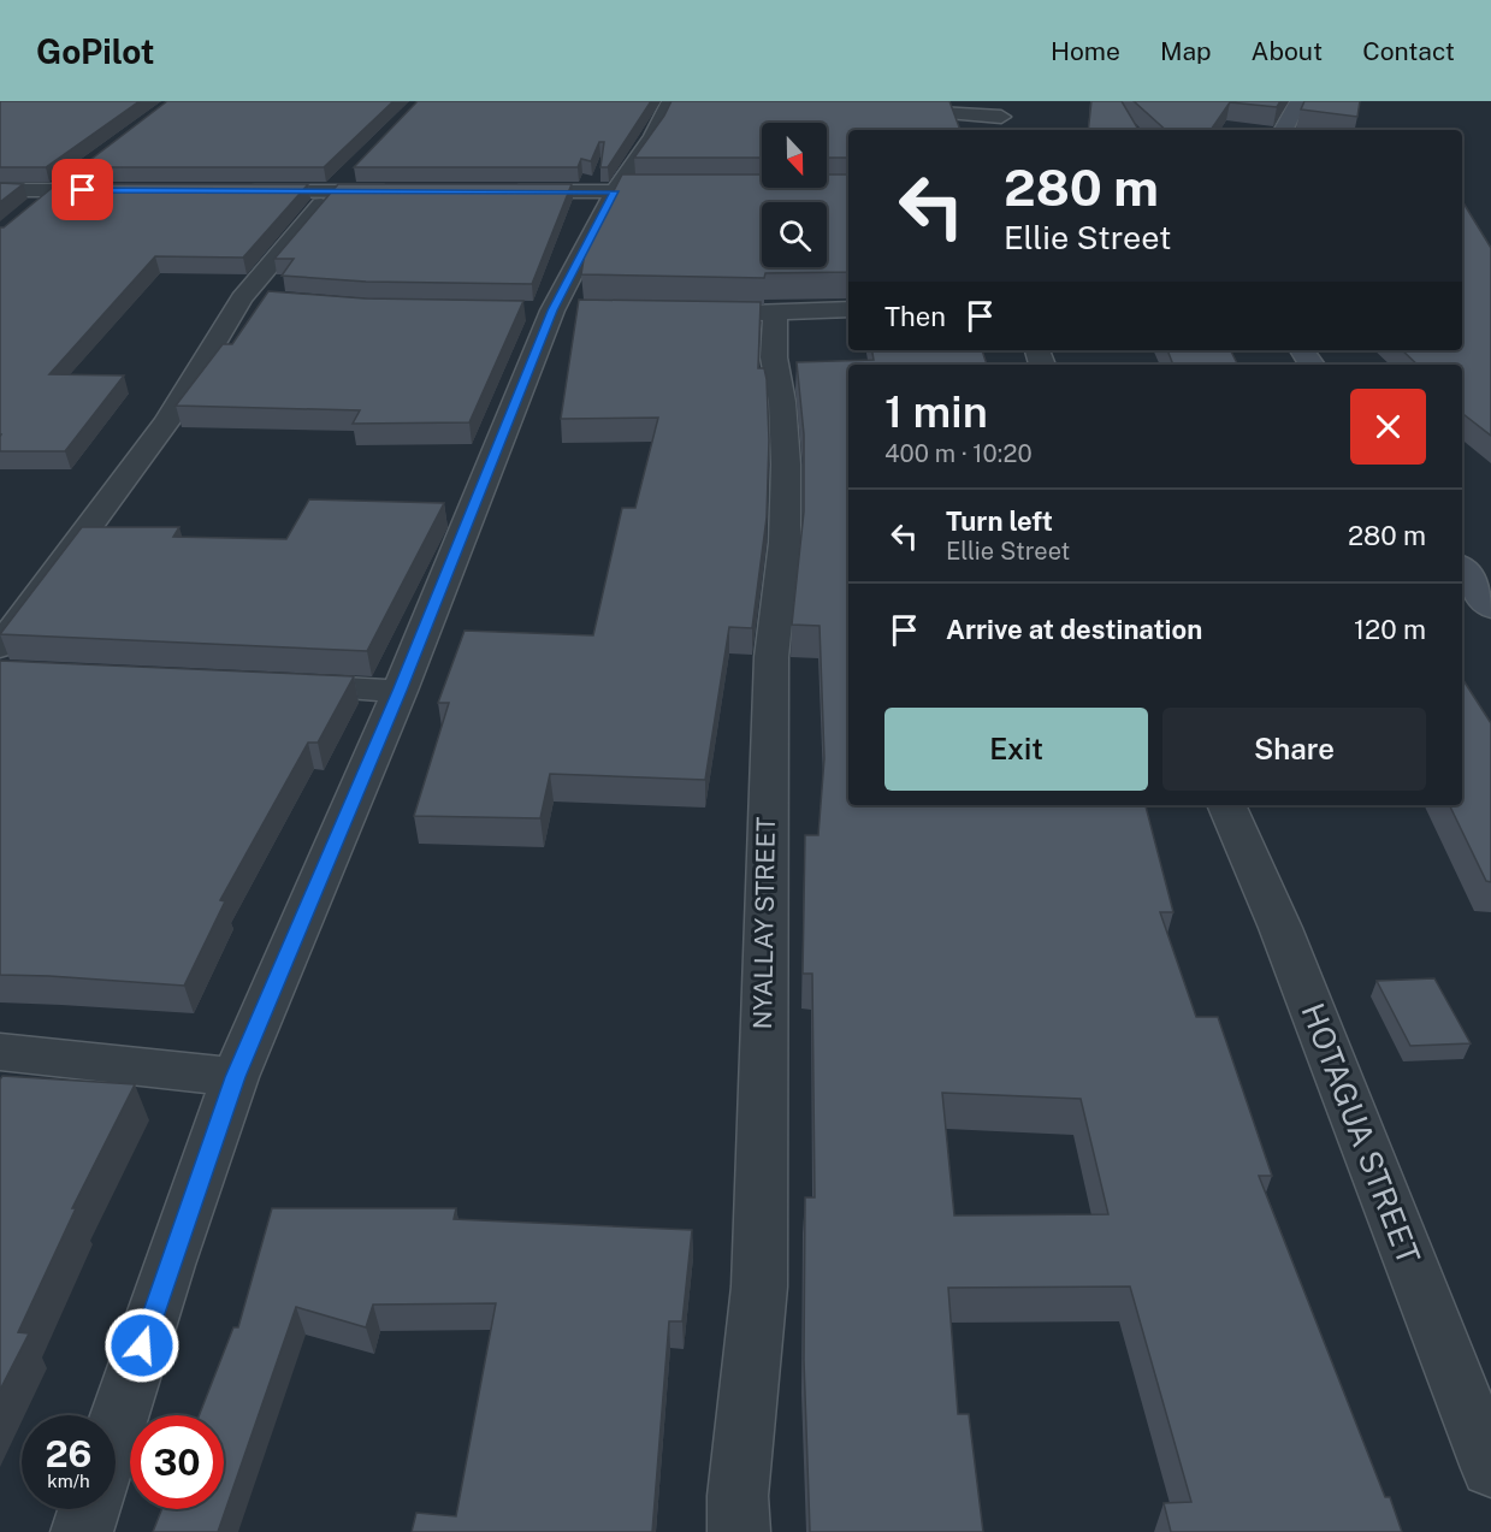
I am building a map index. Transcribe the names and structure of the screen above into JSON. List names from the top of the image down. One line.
{"streets":{"street":["NYALLAY STREET","HOTAGUA STREET"]},"north":"bottom","page":{"header":"GoPilot","nav":["Home","Map","About","Contact"],"turn":["280 m","Ellie Street"],"then":"Then","heading":["1 min","400 m · 10:20"],"list":[{"name":"Turn left","note":"Ellie Street","value":"280 m"},{"name":"Arrive at destination","value":"120 m"}],"buttons":["Exit","Share"],"speed":"26 km/h","limit":"30"}}
